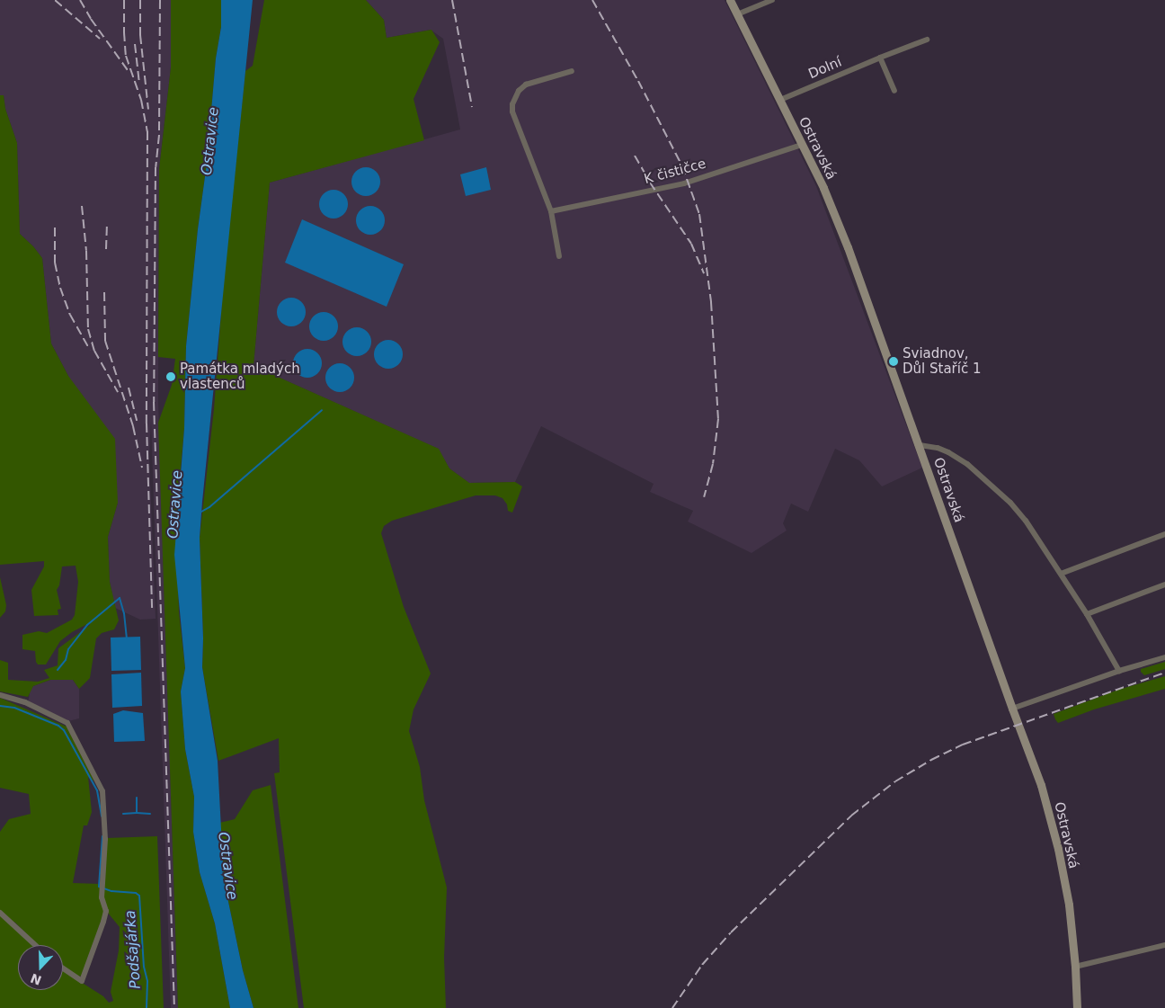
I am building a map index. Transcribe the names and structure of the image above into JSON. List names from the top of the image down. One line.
{"streets":{"street":["Dolní","Ostravská","K čističce"]},"crossings":[["Dolní","Ostravská"],["Ostravská","K čističce"]],"water":["Ostravice","Podšajárka"],"places":["Sviadnov, Důl Staříč 1","Památka mladých vlastenců"],"north":"bottom"}
